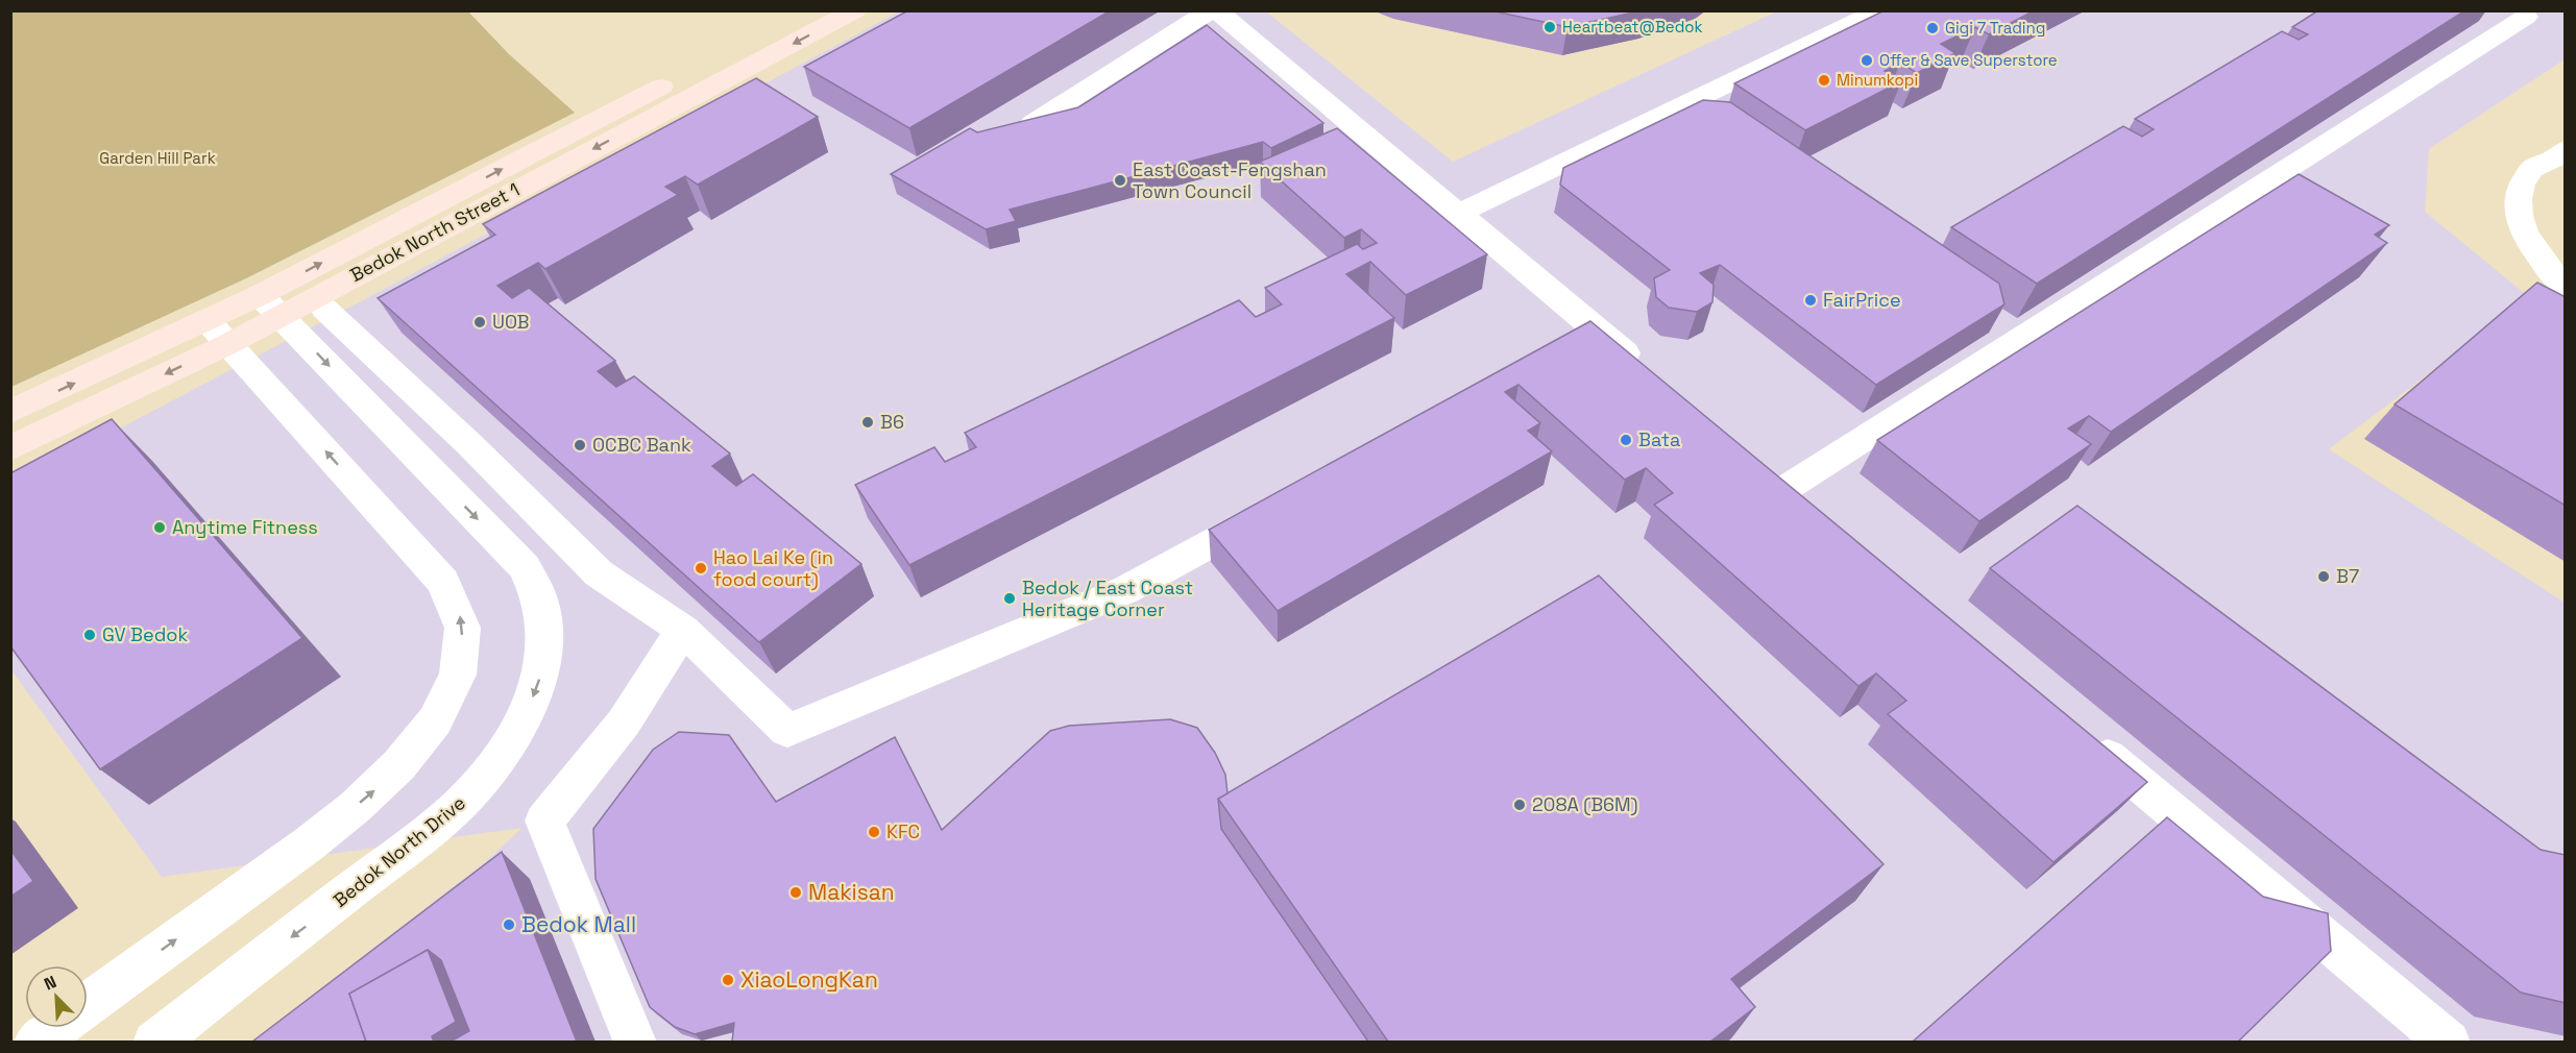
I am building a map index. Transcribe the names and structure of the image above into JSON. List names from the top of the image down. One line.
{"streets":{"street":["Bedok North Street 1","Bedok North Drive"]},"crossings":[["Bedok North Street 1","Bedok North Drive"]],"parks":["Garden Hill Park"],"places":["Heartbeat@Bedok","Gigi 7 Trading","Offer & Save Superstore","Minumkopi","East Coast-Fengshan Town Council","FairPrice","UOB","B6","Bata","OCBC Bank","Anytime Fitness","Hao Lai Ke (in food court)","B7","Bedok / East Coast Heritage Corner","GV Bedok","208A (B6M)","KFC","Makisan","Bedok Mall","XiaoLongKan"],"north":"top left"}
